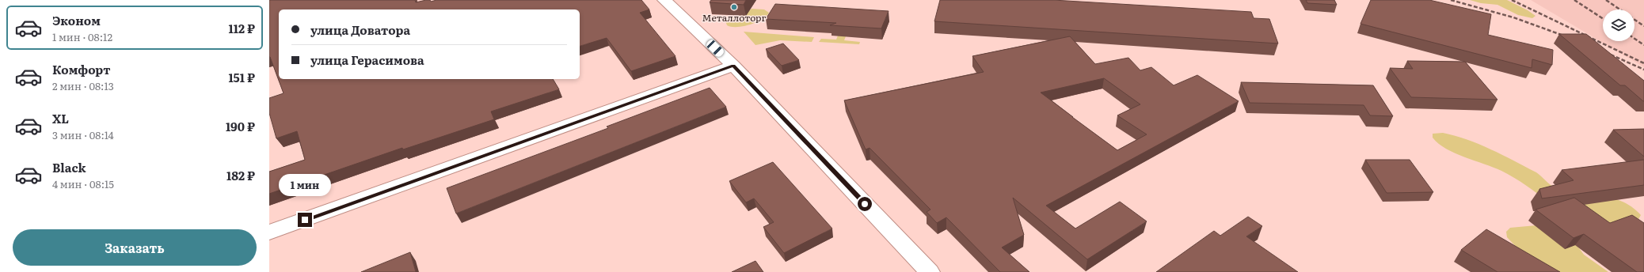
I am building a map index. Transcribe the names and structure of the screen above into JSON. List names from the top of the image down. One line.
{"places":["Металлоторг"],"page":{"list":[{"name":"Эконом","note":"1 мин · 08:12","value":"112 ₽"},{"name":"Комфорт","note":"2 мин · 08:13","value":"151 ₽"},{"name":"XL","note":"3 мин · 08:14","value":"190 ₽"},{"name":"Black","note":"4 мин · 08:15","value":"182 ₽"}],"banner":["улица Доватора","улица Герасимова"],"bubble":"1 мин","buttons":"Заказать"}}
